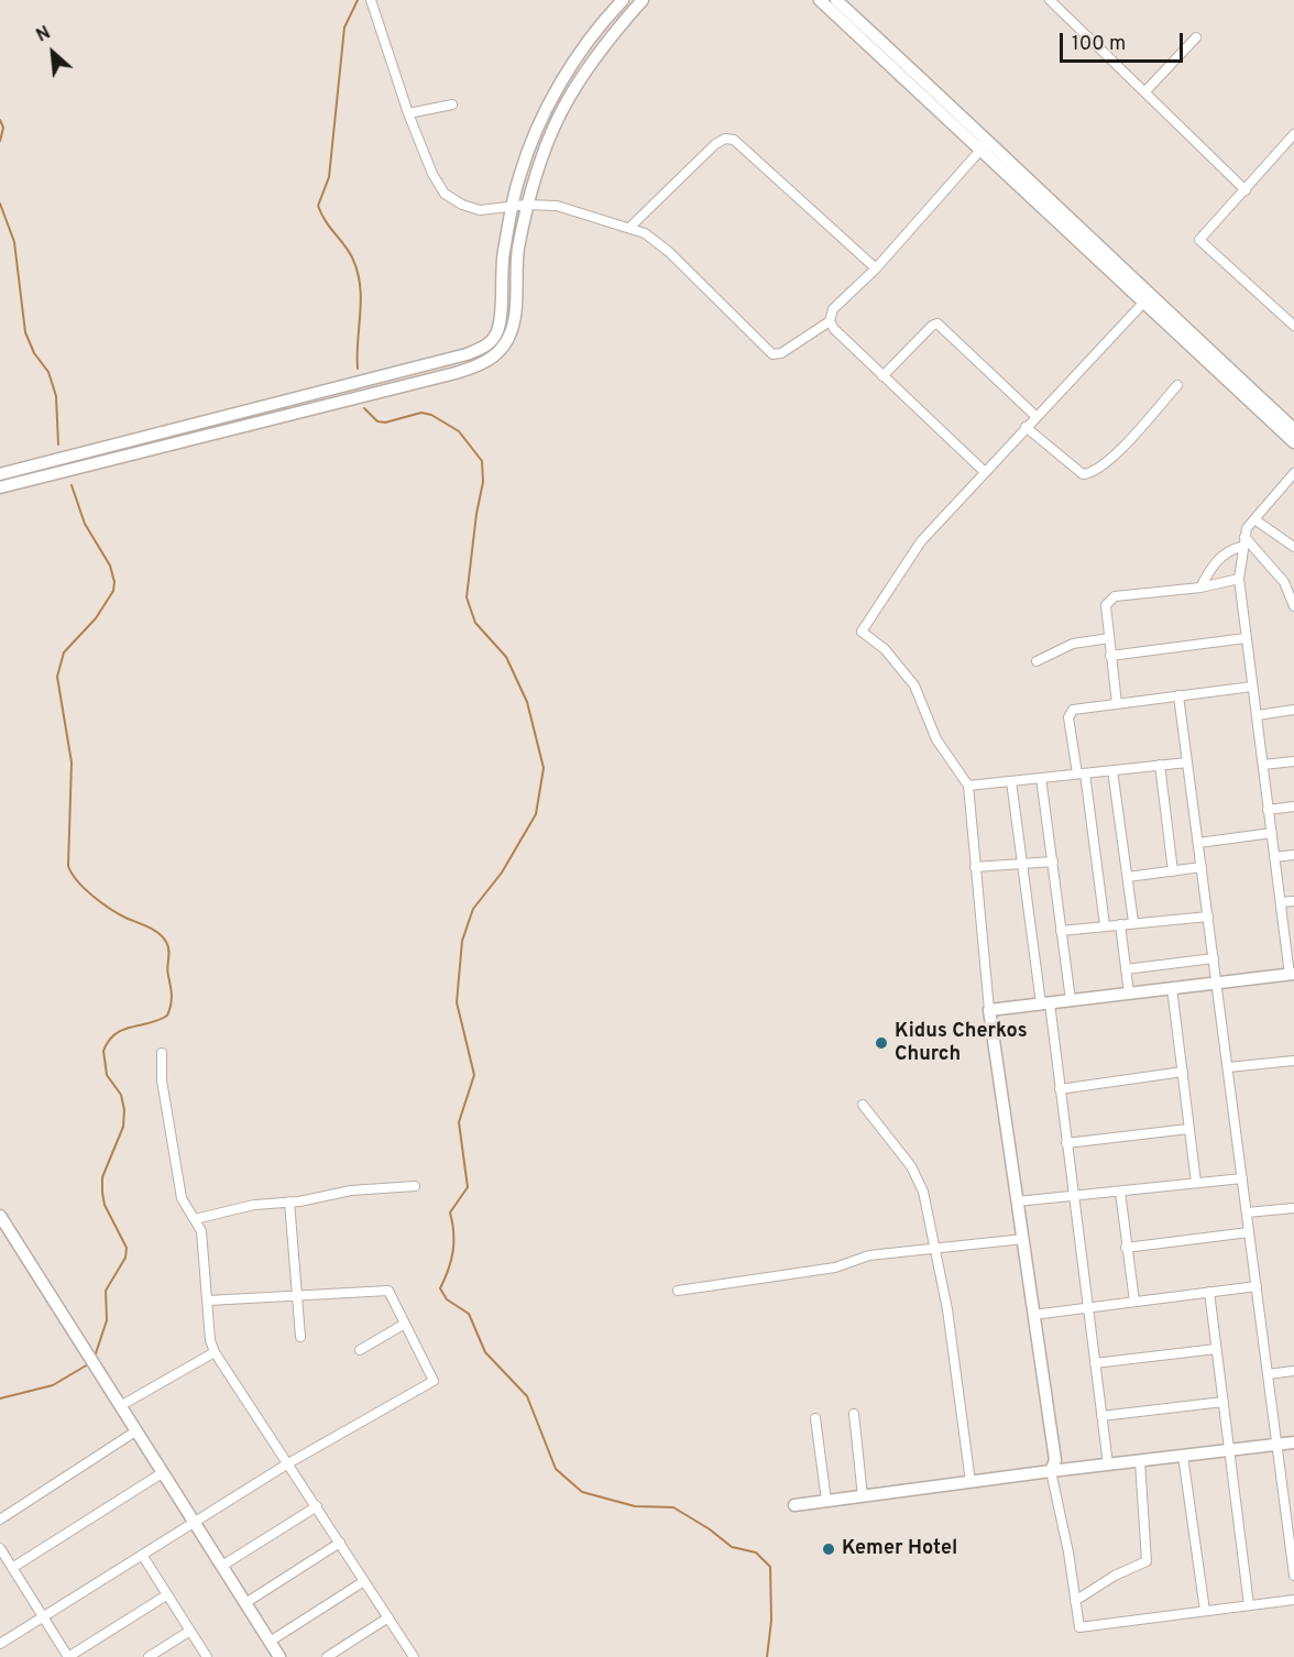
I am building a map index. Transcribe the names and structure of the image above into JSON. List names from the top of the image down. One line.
{"places":["Kidus Cherkos Church","Kemer Hotel"],"scale_bar":"100 m","north":"top left"}
